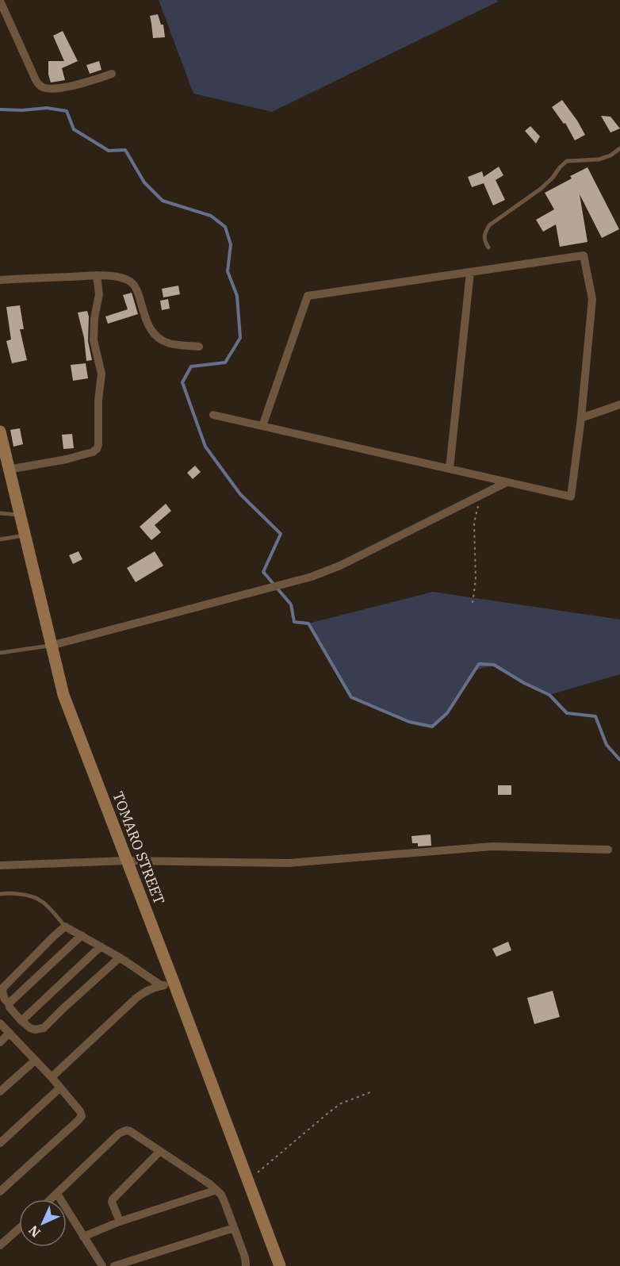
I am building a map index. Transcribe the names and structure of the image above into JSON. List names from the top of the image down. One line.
{"streets":{"street":["TOMARO STREET"]},"north":"bottom left"}
